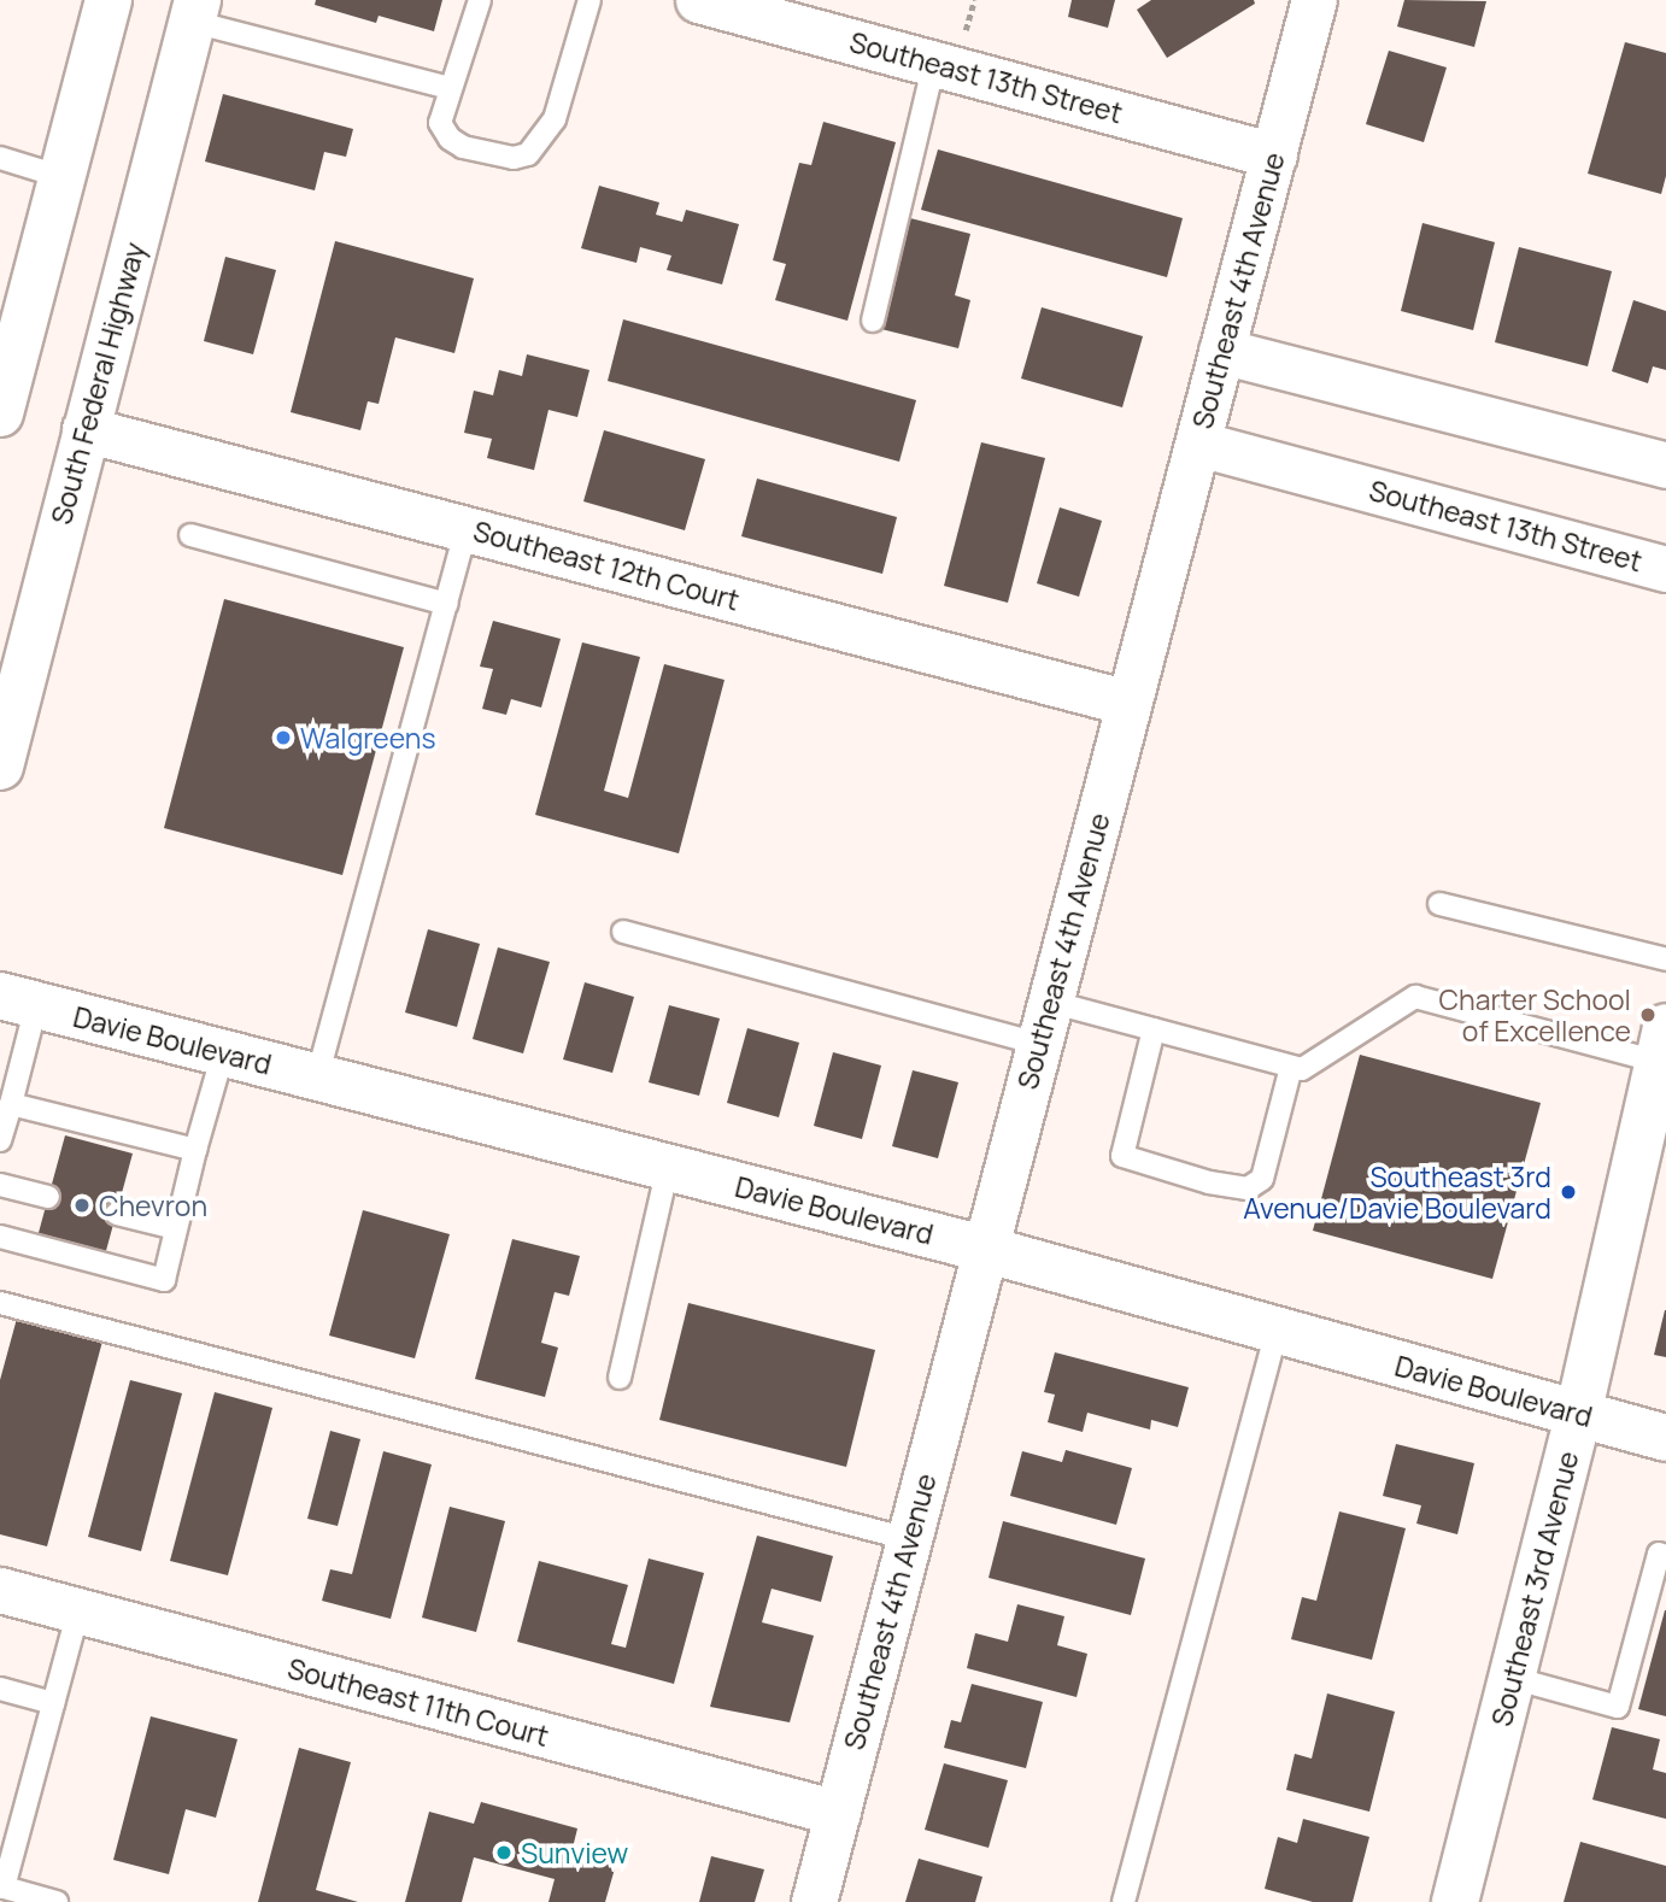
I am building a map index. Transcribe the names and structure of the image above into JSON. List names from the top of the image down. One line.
{"streets":{"main road":["South Federal Highway","Davie Boulevard","Southeast 3rd Avenue"],"street":["Southeast 13th Street","Southeast 4th Avenue","Southeast 12th Court","Southeast 11th Court"]},"crossings":[["Southeast 13th Street","Southeast 4th Avenue"],["Southeast 4th Avenue","Southeast 12th Court"],["Southeast 4th Avenue","Davie Boulevard"],["Southeast 4th Avenue","Southeast 11th Court"],["South Federal Highway","Southeast 12th Court"],["Davie Boulevard","Southeast 3rd Avenue"]],"places":["Walgreens","Charter School of Excellence","Southeast 3rd Avenue/Davie Boulevard","Chevron","Sunview"]}
